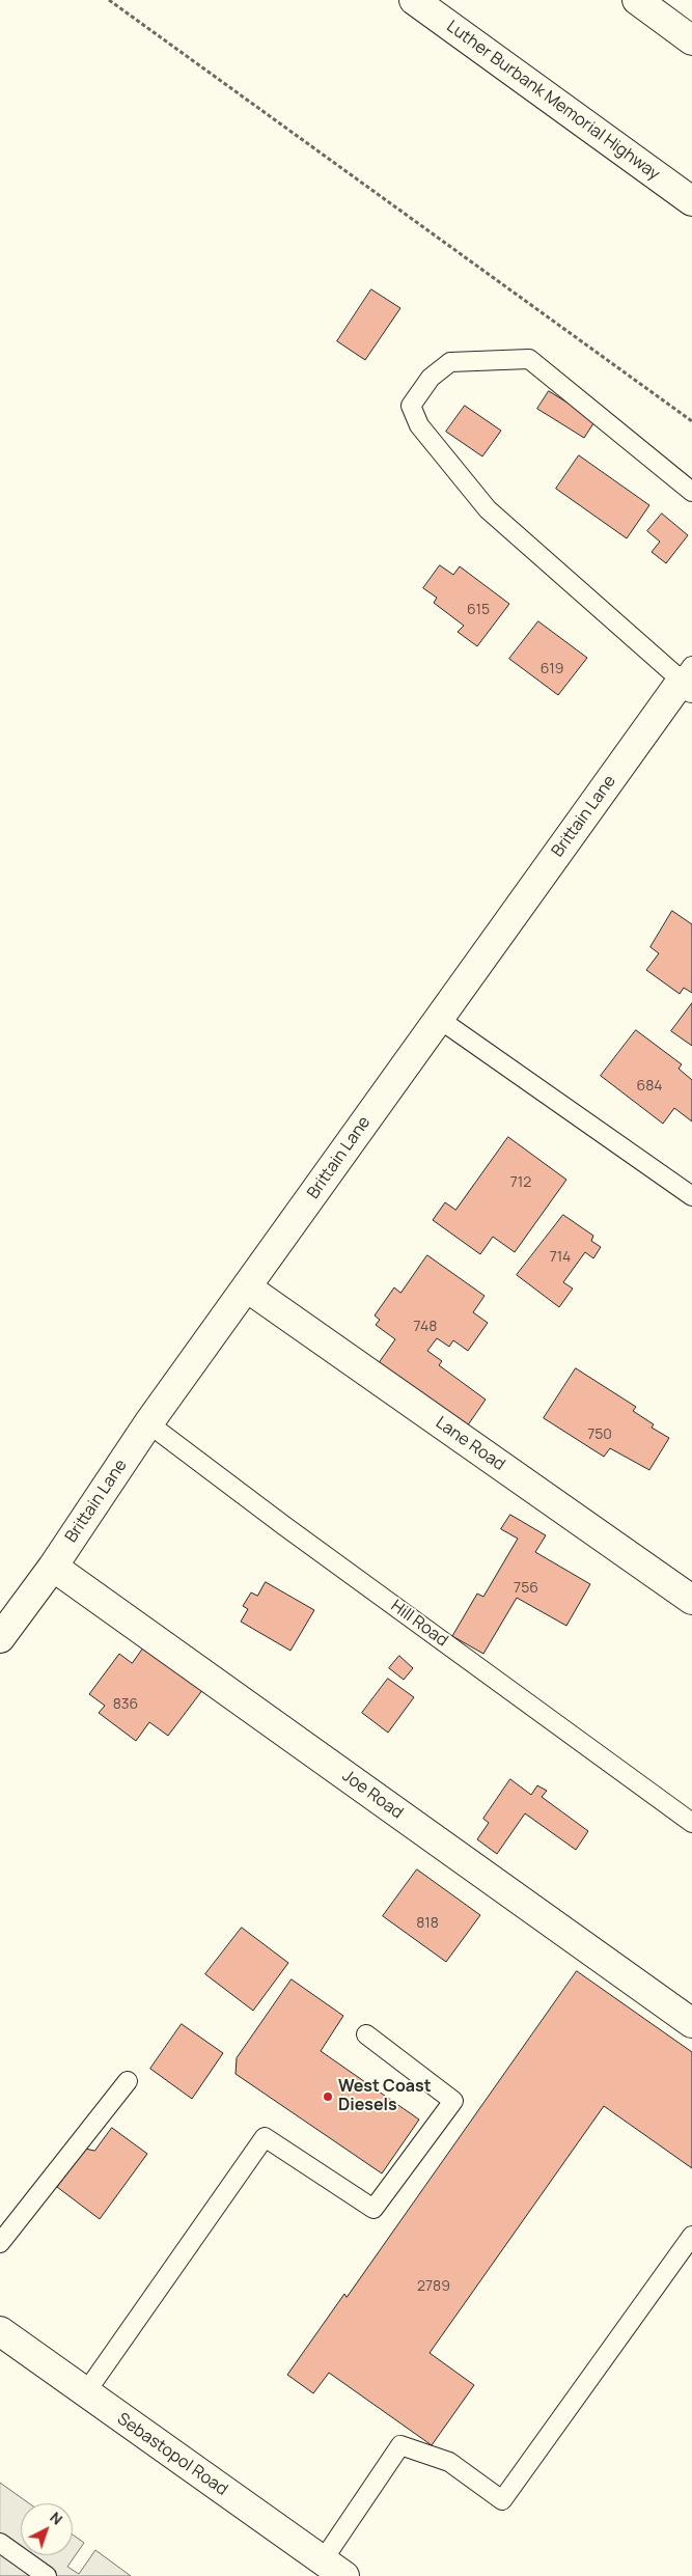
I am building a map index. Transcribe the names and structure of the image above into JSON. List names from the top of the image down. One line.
{"streets":{"main road":["Luther Burbank Memorial Highway","Brittain Lane","Lane Road","Joe Road","Sebastopol Road"],"lane":["Hill Road"]},"crossings":[["Brittain Lane","Lane Road"],["Brittain Lane","Hill Road"],["Brittain Lane","Joe Road"]],"places":["West Coast Diesels"],"house_numbers":["615","619","684","712","714","748","750","756","836","818","2789"],"north":"top right"}
